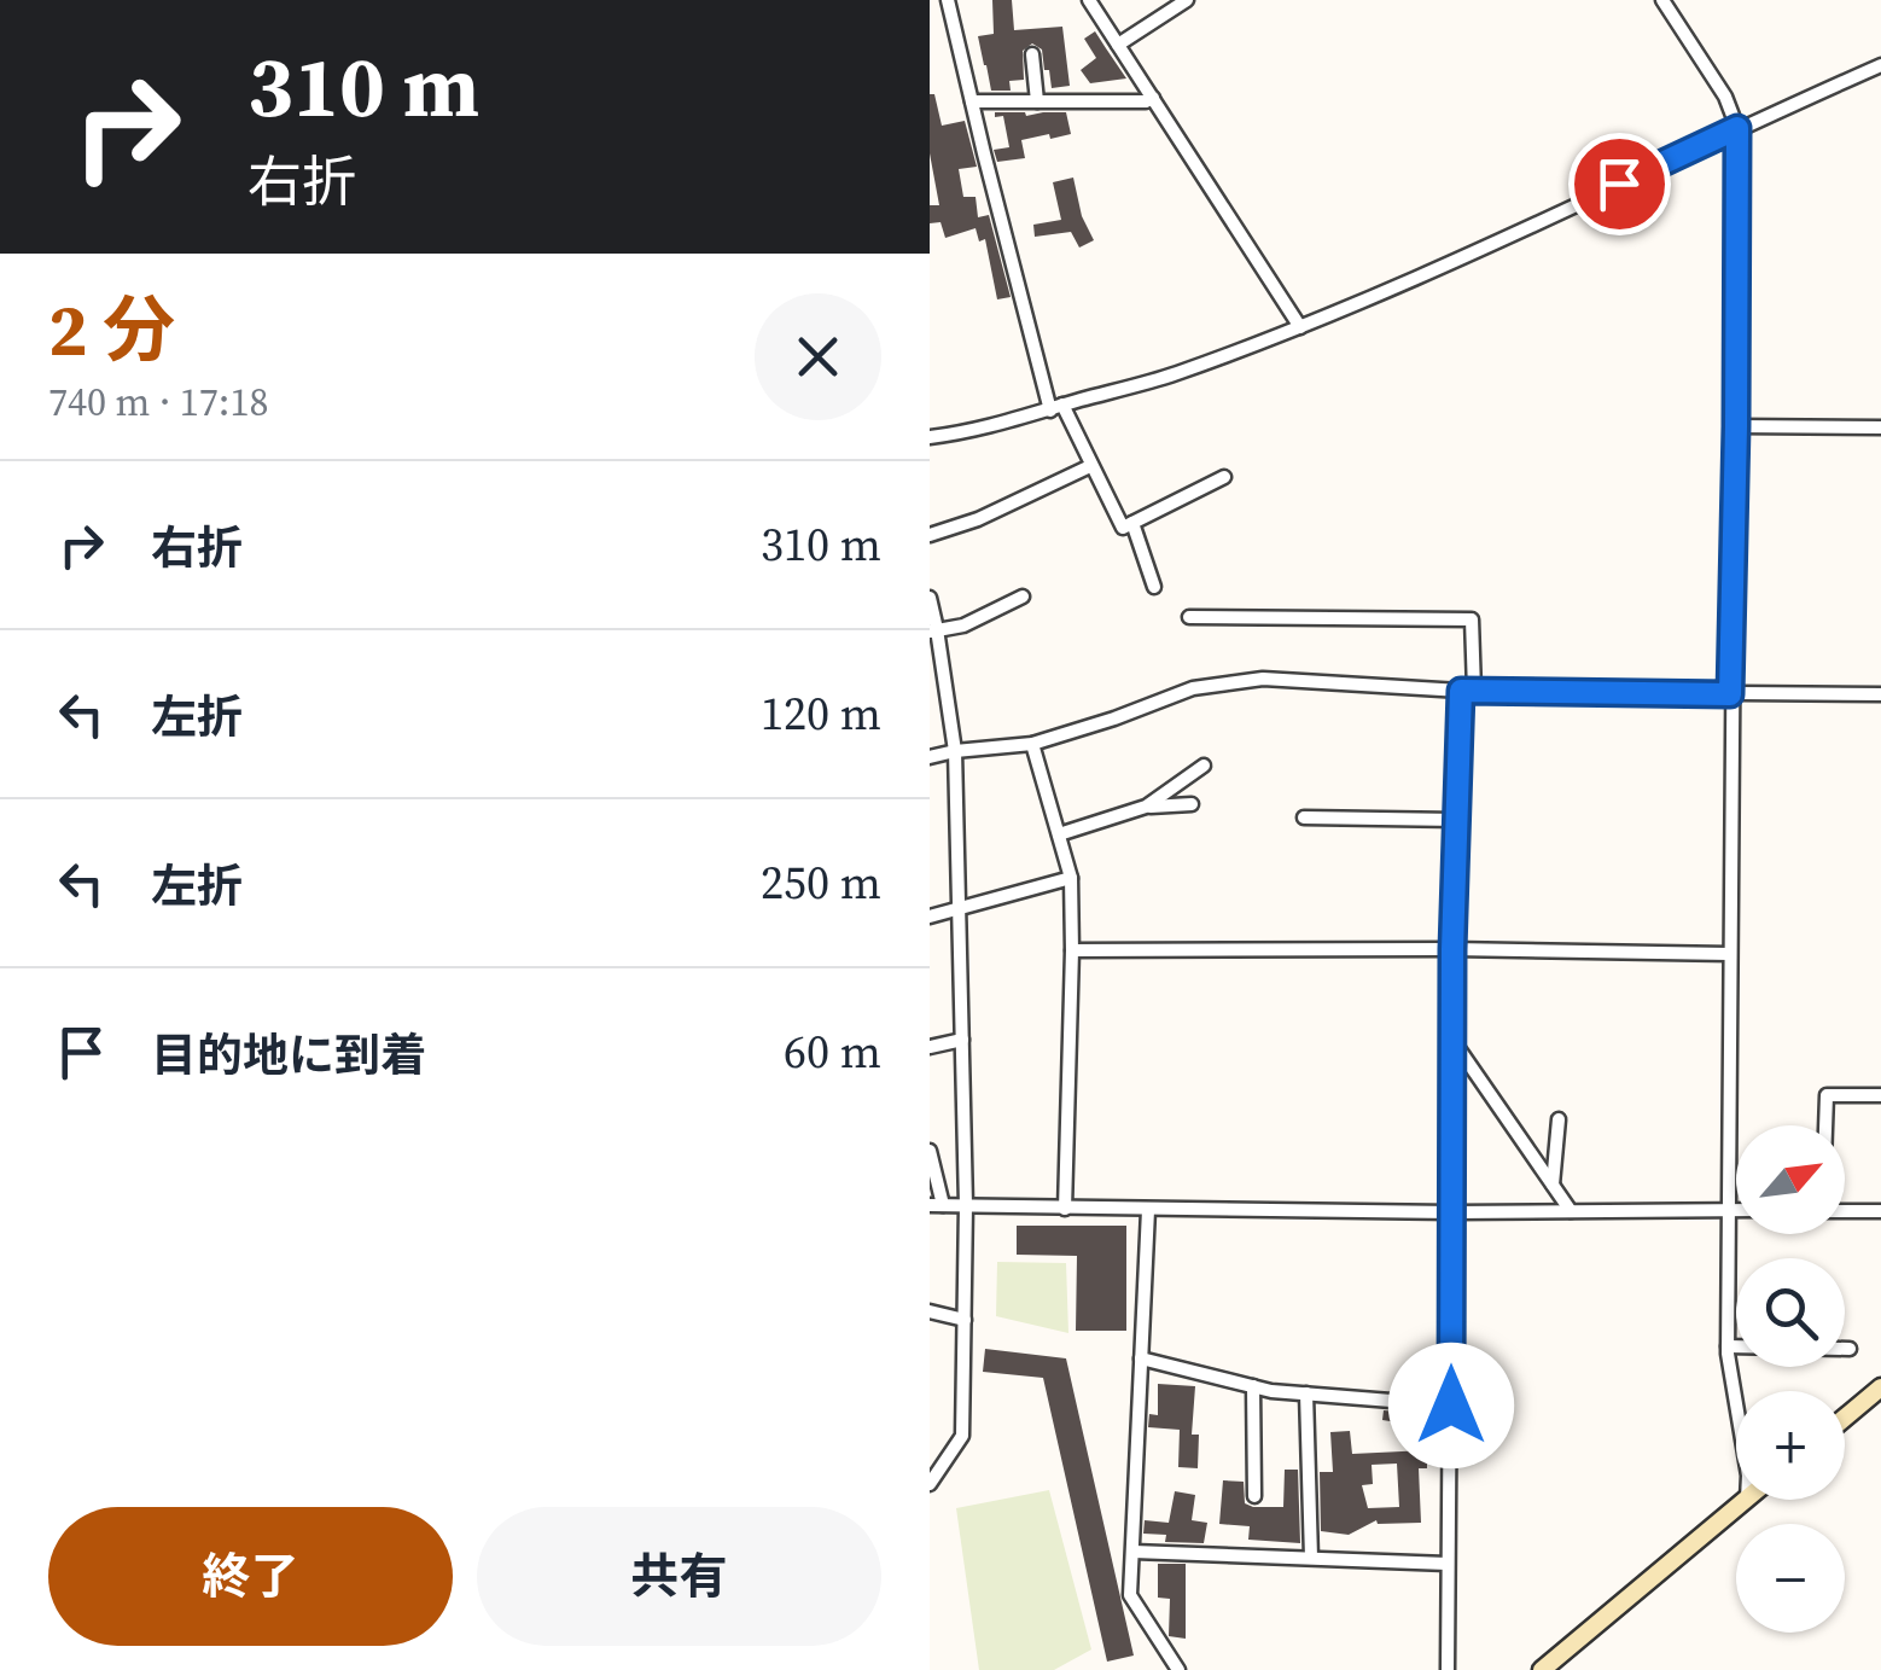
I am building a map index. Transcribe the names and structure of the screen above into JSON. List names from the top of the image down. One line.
{"north":"top right","page":{"turn":["310 m","右折"],"heading":["2 分","740 m · 17:18"],"list":[{"name":"右折","value":"310 m"},{"name":"左折","value":"120 m"},{"name":"左折","value":"250 m"},{"name":"目的地に到着","value":"60 m"}],"map_buttons":["+","−"],"buttons":["終了","共有"]}}
